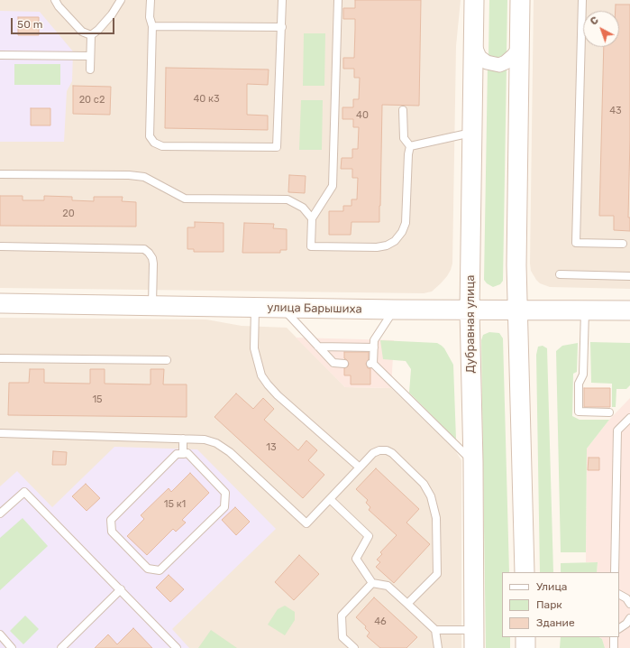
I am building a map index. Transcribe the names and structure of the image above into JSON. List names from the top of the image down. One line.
{"streets":{"main road":["улица Барышиха","Дубравная улица"]},"crossings":[["улица Барышиха","Дубравная улица"]],"house_numbers":["40 к3","20 с2","43","40","20","15","13","15 к1","46"],"legend":["Улица","Парк","Здание"],"scale_bar":"50 m","north":"top left"}
